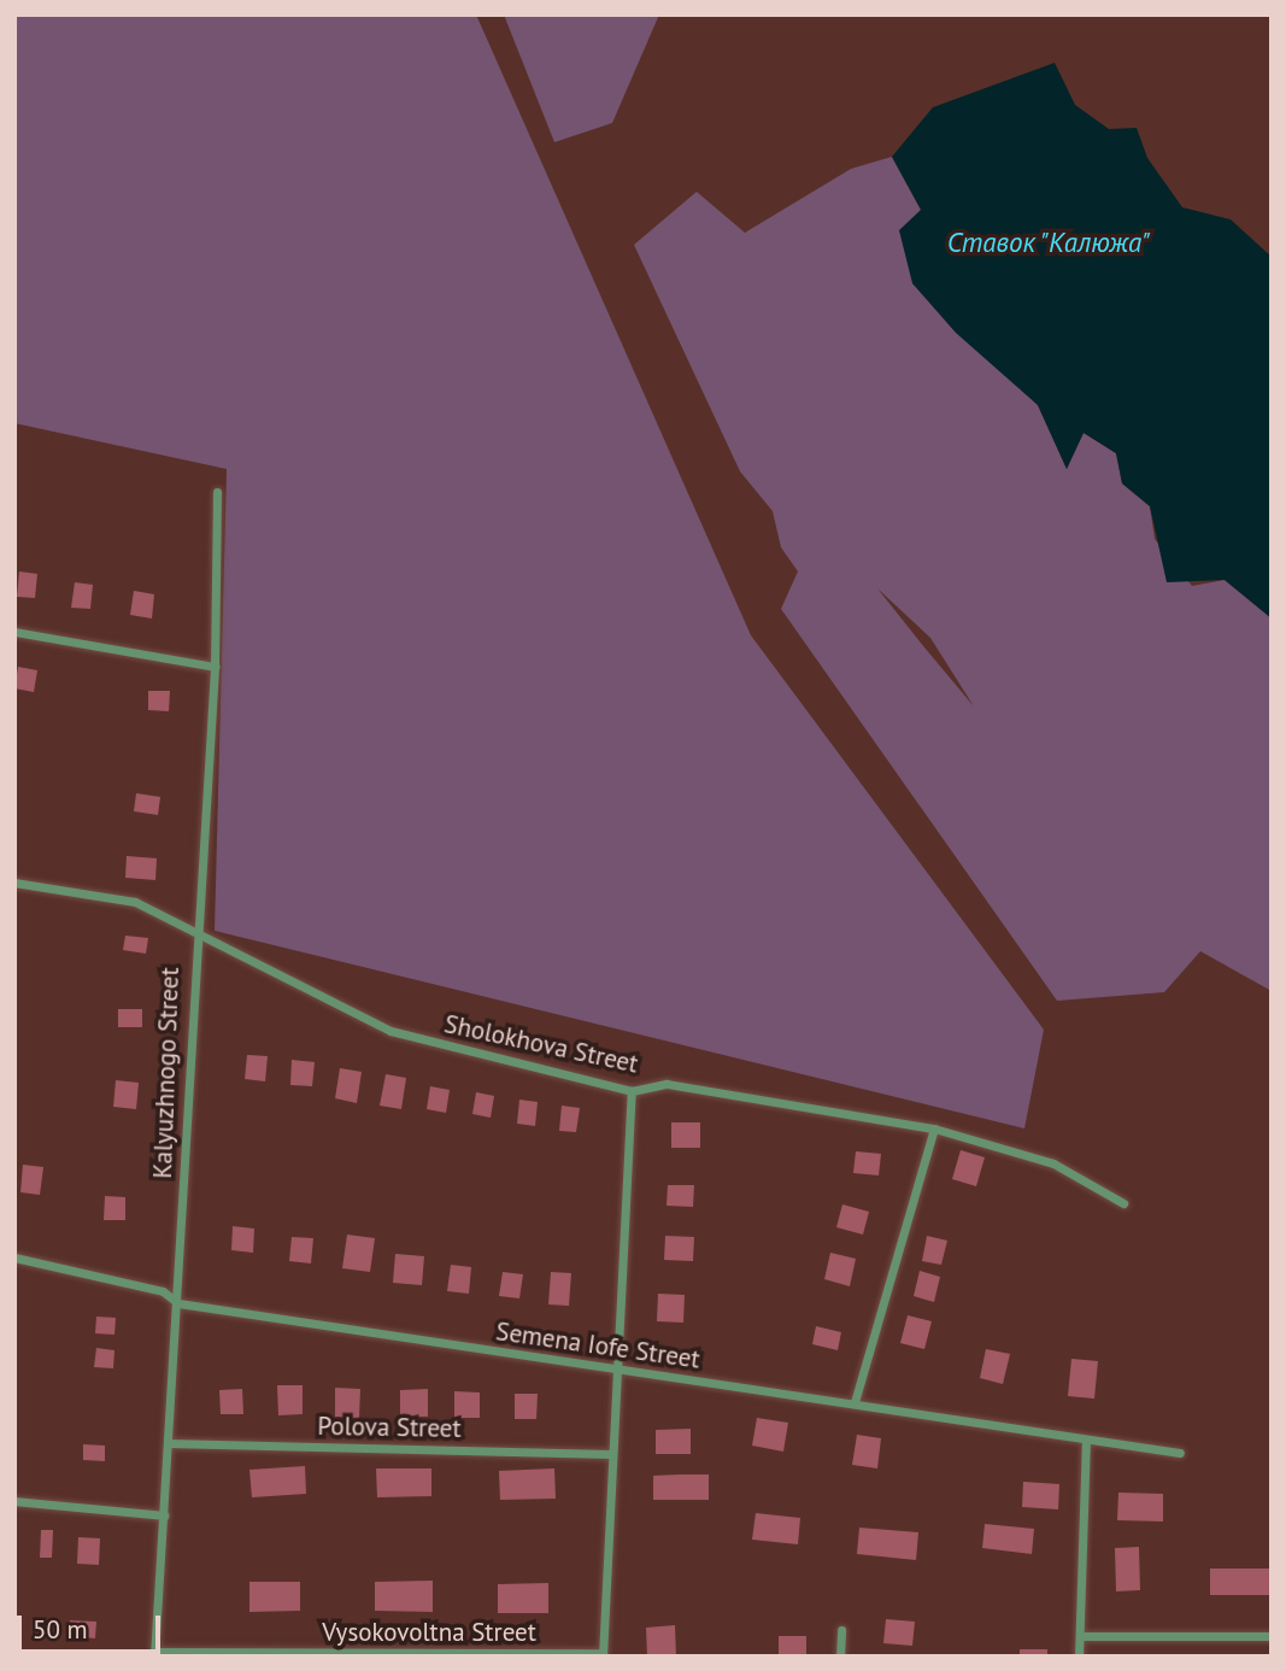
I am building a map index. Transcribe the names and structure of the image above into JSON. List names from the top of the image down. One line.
{"streets":{"street":["Sholokhova Street","Kalyuzhnogo Street","Semena Iofe Street","Polova Street","Vysokovoltna Street"]},"crossings":[["Sholokhova Street","Kalyuzhnogo Street"],["Kalyuzhnogo Street","Semena Iofe Street"],["Kalyuzhnogo Street","Polova Street"],["Kalyuzhnogo Street","Vysokovoltna Street"]],"water":["Ставок \"Калюжа\""],"scale_bar":"50 m"}
